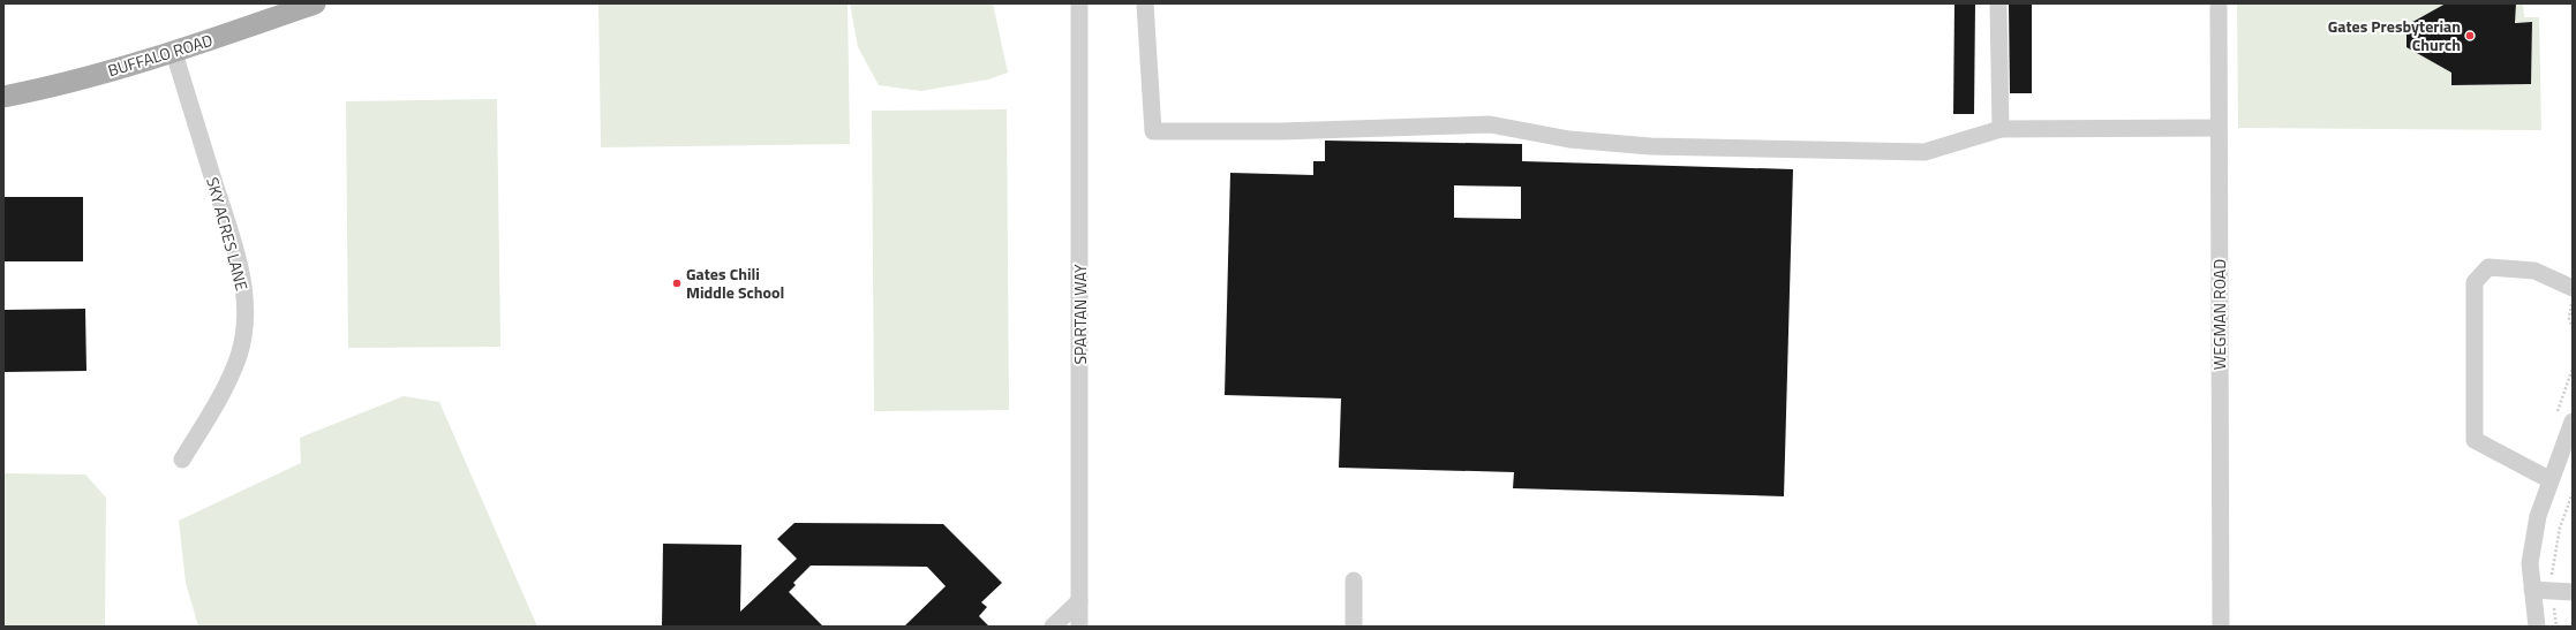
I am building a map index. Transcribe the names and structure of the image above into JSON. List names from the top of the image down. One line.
{"streets":{"main road":["BUFFALO ROAD"],"street":["SKY ACRES LANE","SPARTAN WAY","WEGMAN ROAD"]},"crossings":[["BUFFALO ROAD","SKY ACRES LANE"]],"places":["Gates Presbyterian Church","Gates Chili Middle School"]}
